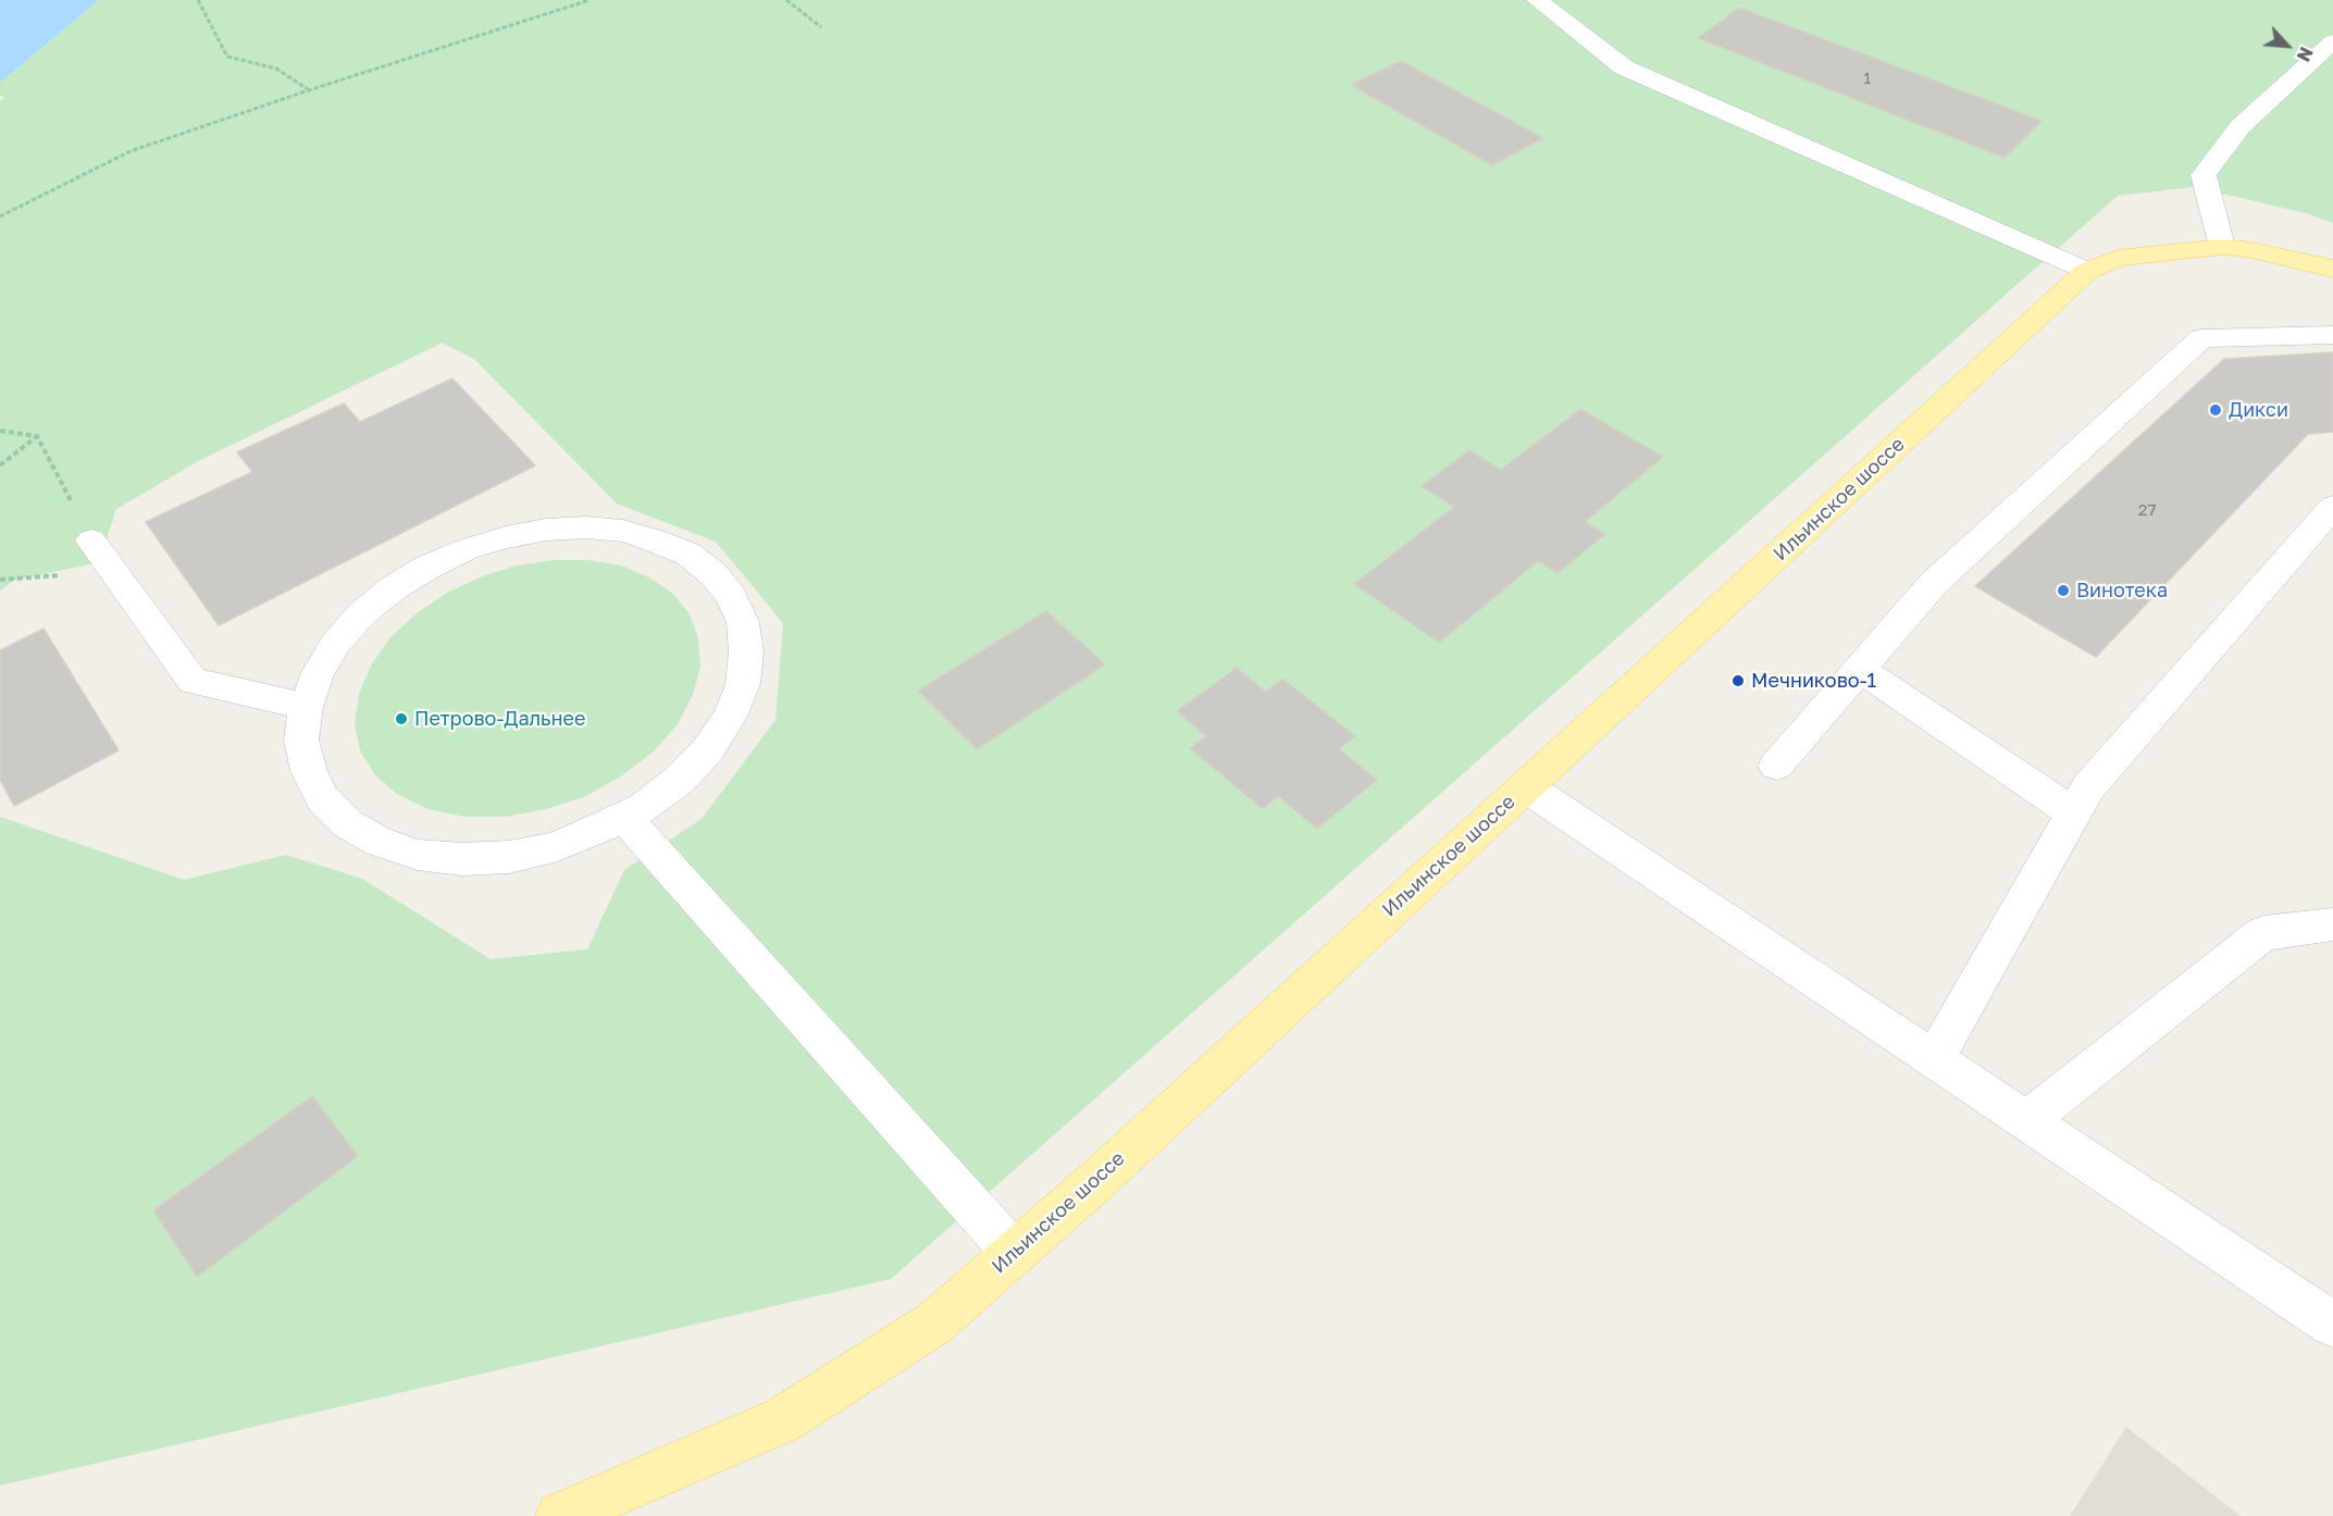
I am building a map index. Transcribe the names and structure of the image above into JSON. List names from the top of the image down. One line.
{"streets":{"main road":["Ильинское шоссе"]},"places":["Дикси","Винотека","Мечниково-1","Петрово-Дальнее"],"house_numbers":["1","27"],"north":"bottom right"}
